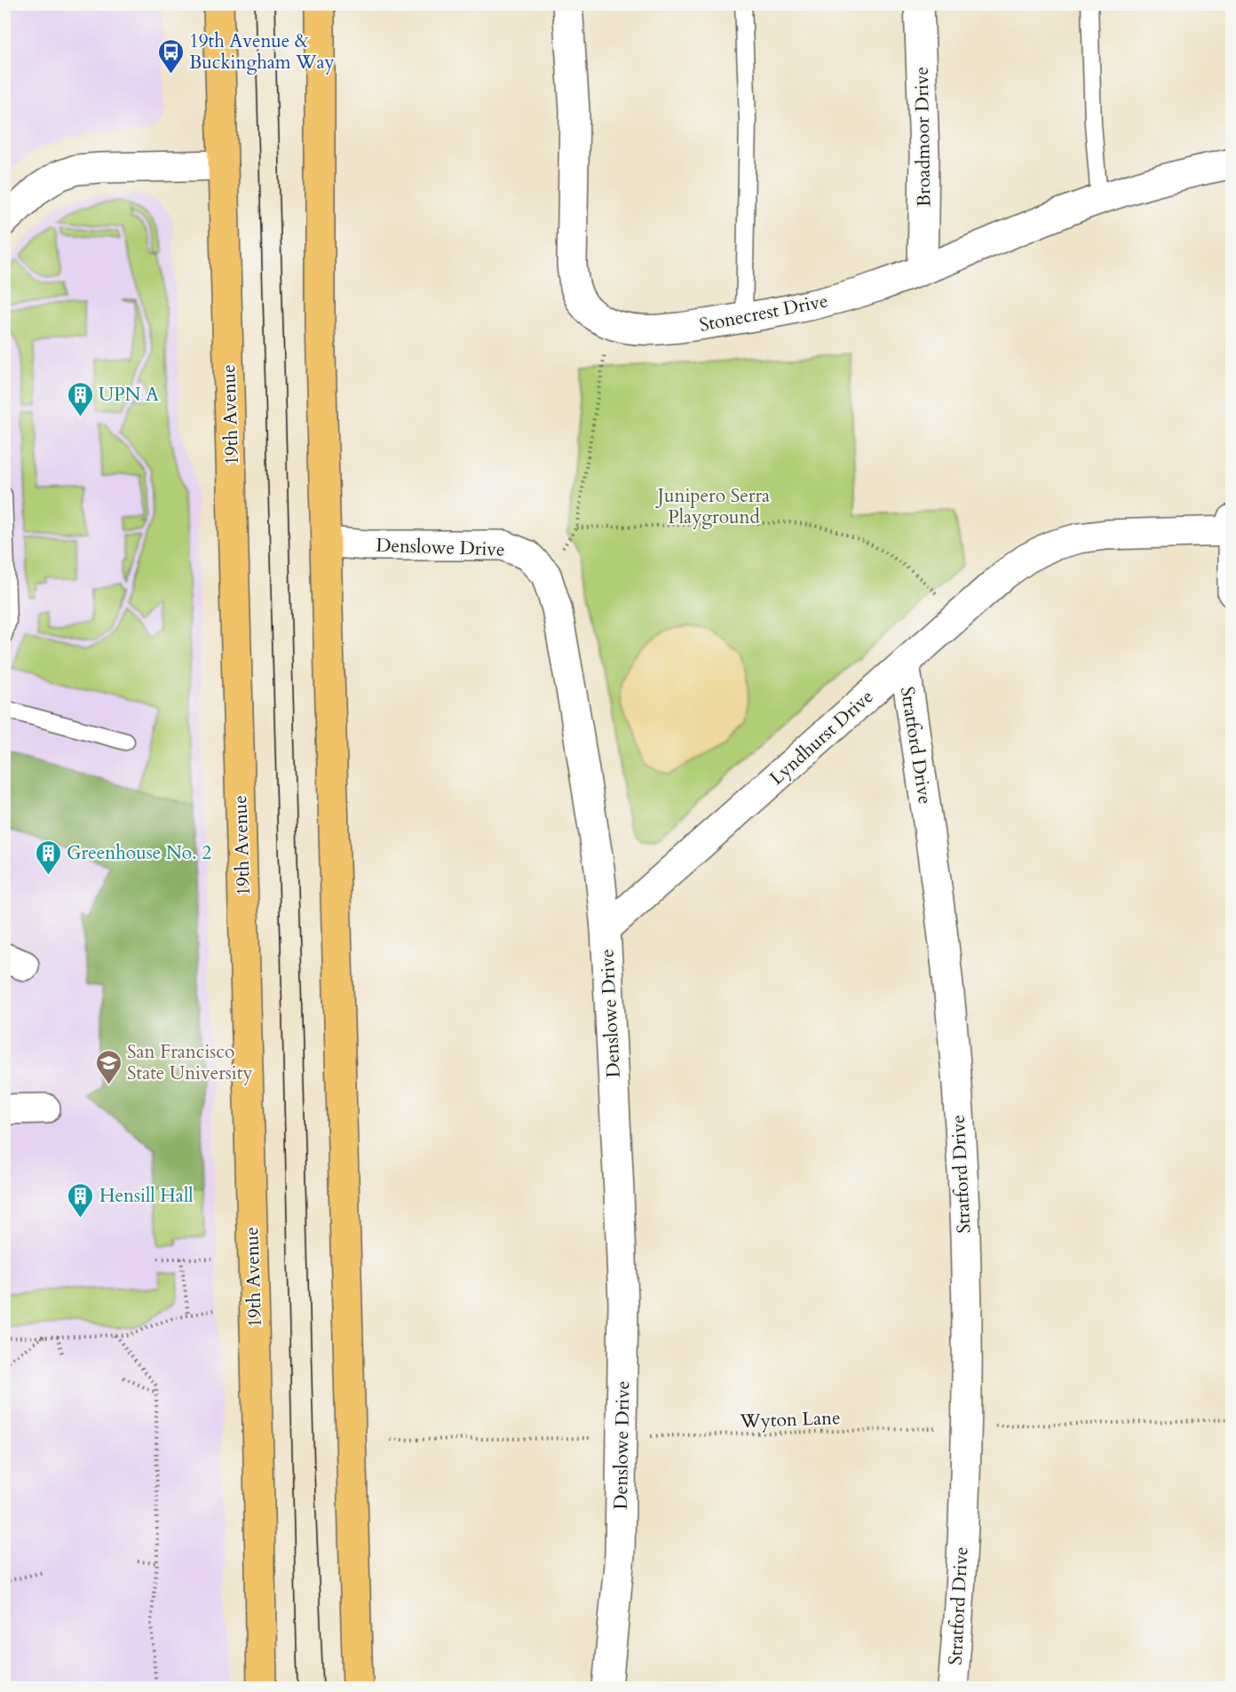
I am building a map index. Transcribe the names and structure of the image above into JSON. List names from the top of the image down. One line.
{"streets":{"highway":["19th Avenue"],"street":["Broadmoor Drive","Stonecrest Drive","Denslowe Drive","Lyndhurst Drive","Stratford Drive"],"path":["Wyton Lane"]},"crossings":[["Broadmoor Drive","Stonecrest Drive"],["Denslowe Drive","Lyndhurst Drive"],["Lyndhurst Drive","Stratford Drive"]],"parks":["Junipero Serra Playground"],"places":{"bus stop":["19th Avenue & Buckingham Way"],"building":["UPN A","Greenhouse No. 2","Hensill Hall"],"school or university":["San Francisco State University"]}}
